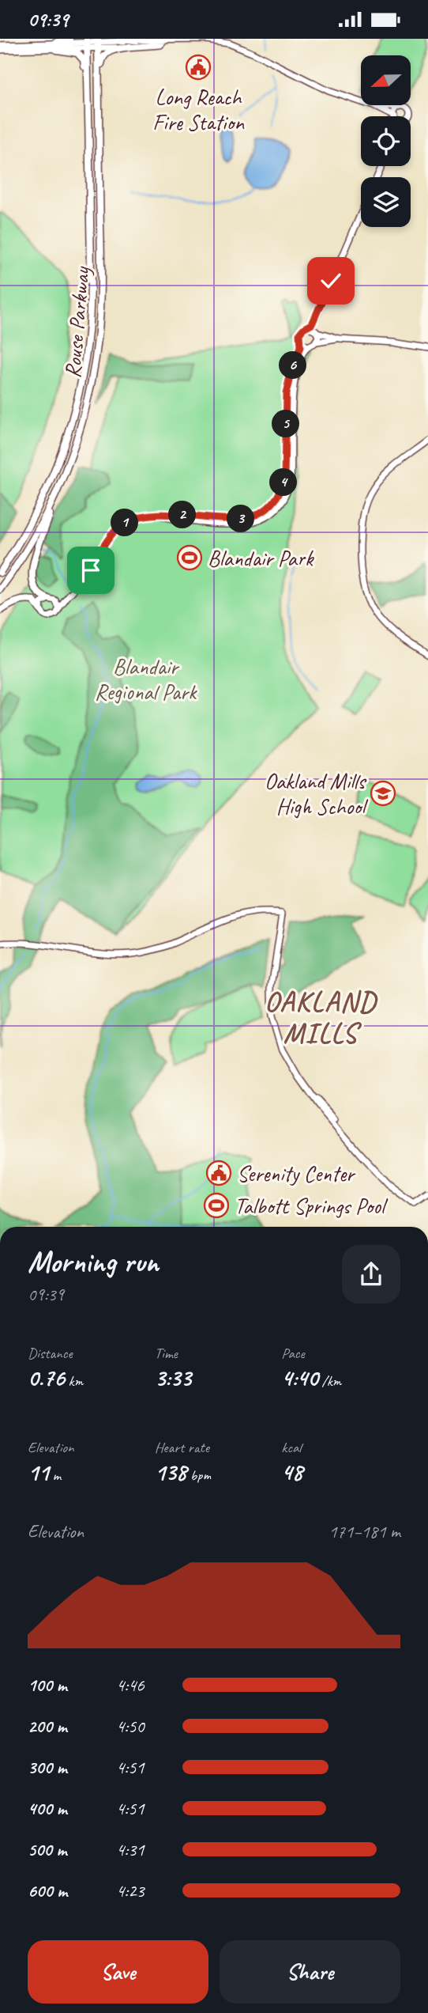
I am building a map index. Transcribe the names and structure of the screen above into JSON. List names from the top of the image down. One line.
{"streets":{"main road":["Rouse Parkway"]},"districts":["OAKLAND MILLS"],"parks":["Blandair Regional Park"],"places":{"public building":["Long Reach Fire Station","Serenity Center"],"sports":["Blandair Park","Talbott Springs Pool"],"school or university":["Oakland Mills High School"]},"north":"left","page":{"status":"09:39","pins":["6","5","4","2","3","1"],"heading":["Morning run","09:39"],"stats":[["Distance","0.76 km"],["Time","3:33"],["Pace","4:40 /km"],["Elevation","11 m"],["Heart rate","138 bpm"],["kcal","48"]],"chart":["Elevation","171–181 m"],"list":[{"name":"100 m","note":"4:46"},{"name":"200 m","note":"4:50"},{"name":"300 m","note":"4:51"},{"name":"400 m","note":"4:51"},{"name":"500 m","note":"4:31"},{"name":"600 m","note":"4:23"}],"buttons":["Save","Share"]}}
